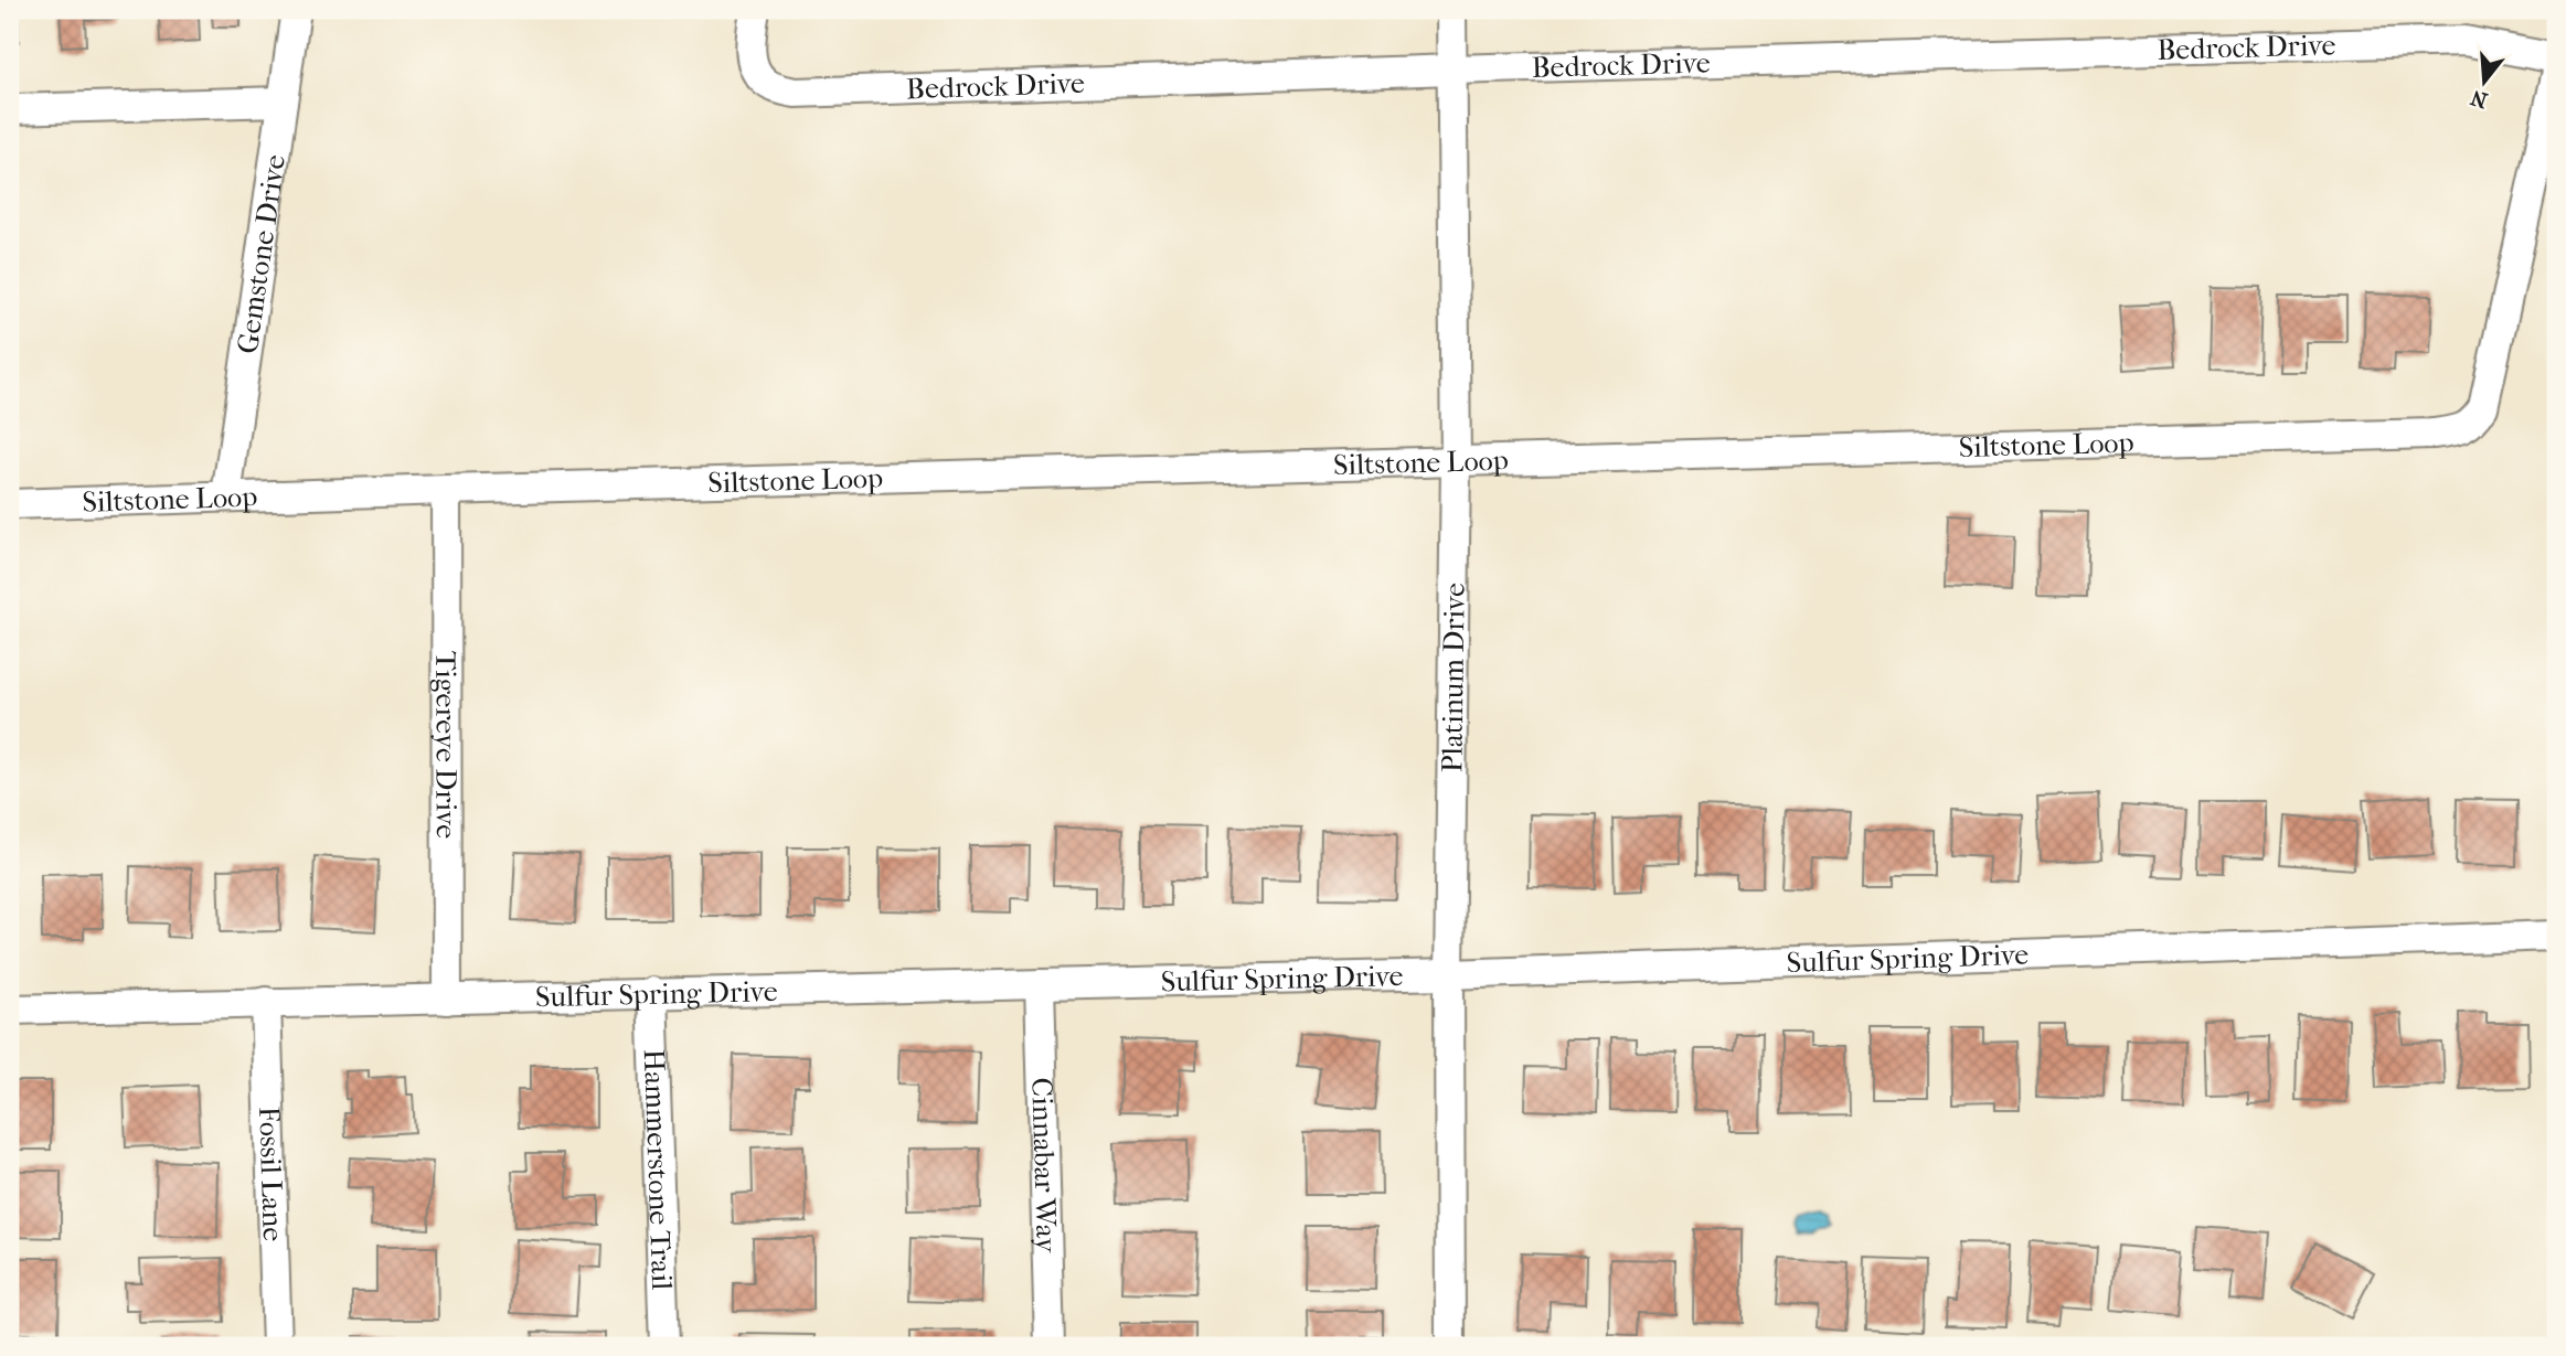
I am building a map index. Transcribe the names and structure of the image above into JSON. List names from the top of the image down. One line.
{"streets":{"street":["Bedrock Drive","Gemstone Drive","Siltstone Loop","Platinum Drive","Tigereye Drive","Sulfur Spring Drive","Cinnabar Way","Hammerstone Trail","Fossil Lane"]},"crossings":[["Bedrock Drive","Platinum Drive"],["Gemstone Drive","Siltstone Loop"],["Siltstone Loop","Platinum Drive"],["Siltstone Loop","Tigereye Drive"],["Platinum Drive","Sulfur Spring Drive"],["Tigereye Drive","Sulfur Spring Drive"],["Sulfur Spring Drive","Cinnabar Way"],["Sulfur Spring Drive","Hammerstone Trail"],["Sulfur Spring Drive","Fossil Lane"]],"north":"bottom"}
